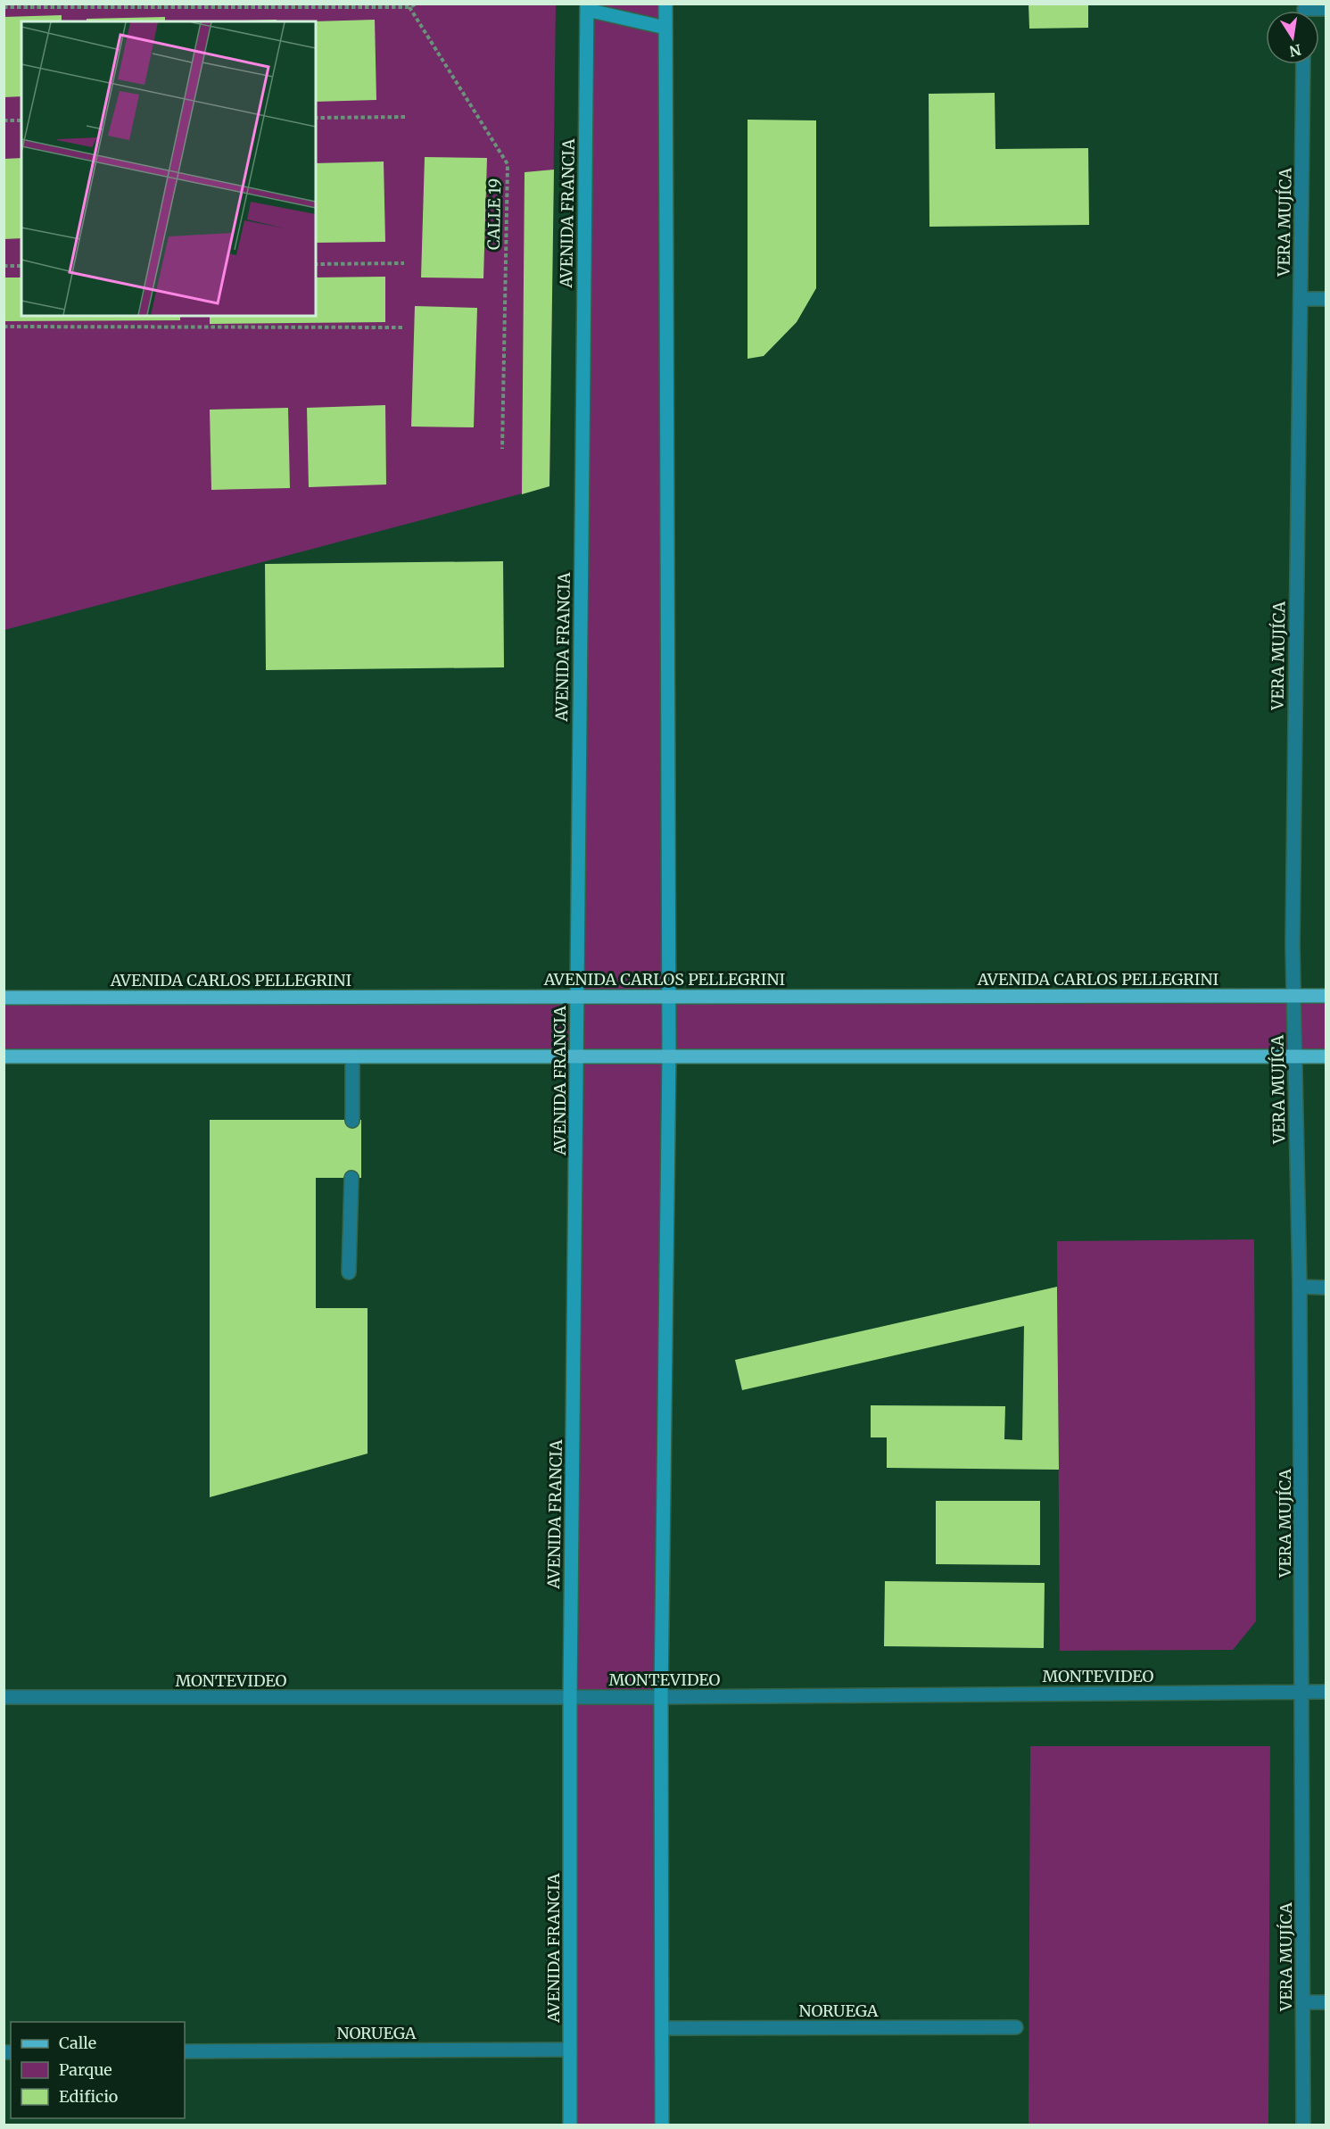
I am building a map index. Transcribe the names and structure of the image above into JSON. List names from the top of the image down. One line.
{"streets":{"main road":["AVENIDA FRANCIA","AVENIDA CARLOS PELLEGRINI"],"street":["VERA MUJÍCA","MONTEVIDEO","NORUEGA"],"path":["CALLE 19"]},"crossings":[["AVENIDA FRANCIA","AVENIDA CARLOS PELLEGRINI"],["AVENIDA FRANCIA","MONTEVIDEO"],["AVENIDA FRANCIA","NORUEGA"],["VERA MUJÍCA","AVENIDA CARLOS PELLEGRINI"],["VERA MUJÍCA","MONTEVIDEO"]],"legend":["Calle","Parque","Edificio"],"north":"bottom"}
